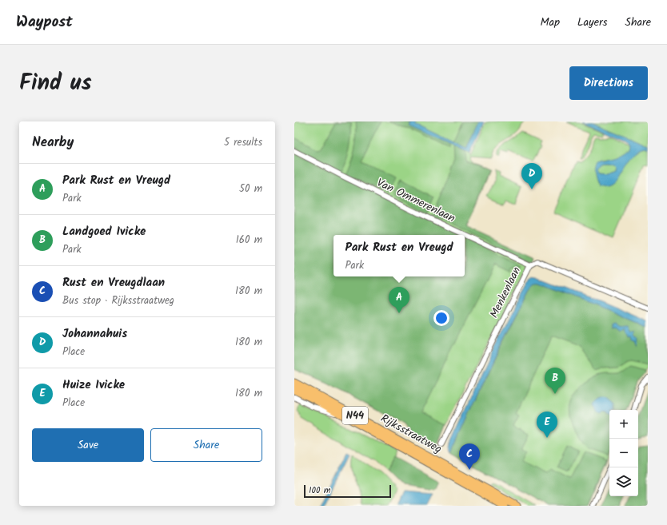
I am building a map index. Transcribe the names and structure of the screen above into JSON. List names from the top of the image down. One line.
{"streets":{"main road":["N44","Rijksstraatweg"],"street":["Van Ommerenlaan","Menkenlaan"]},"crossings":[["Van Ommerenlaan","Menkenlaan"]],"scale_bar":"100 m","page":{"header":"Waypost","nav":["Map","Layers","Share"],"title":"Find us","buttons":["Directions",["Save","Share"]],"heading":["Nearby","5 results"],"list":[{"mark":"A","name":"Park Rust en Vreugd","note":"Park","value":"50 m"},{"mark":"B","name":"Landgoed Ivicke","note":"Park","value":"160 m"},{"mark":"C","name":"Rust en Vreugdlaan","note":"Bus stop · Rijksstraatweg","value":"180 m"},{"mark":"D","name":"Johannahuis","note":"Place","value":"180 m"},{"mark":"E","name":"Huize Ivicke","note":"Place","value":"180 m"}],"pins":["D","A","B","E","C"],"popup":["Park Rust en Vreugd","Park"],"map_buttons":["+","−"],"scale":"100 m"}}
